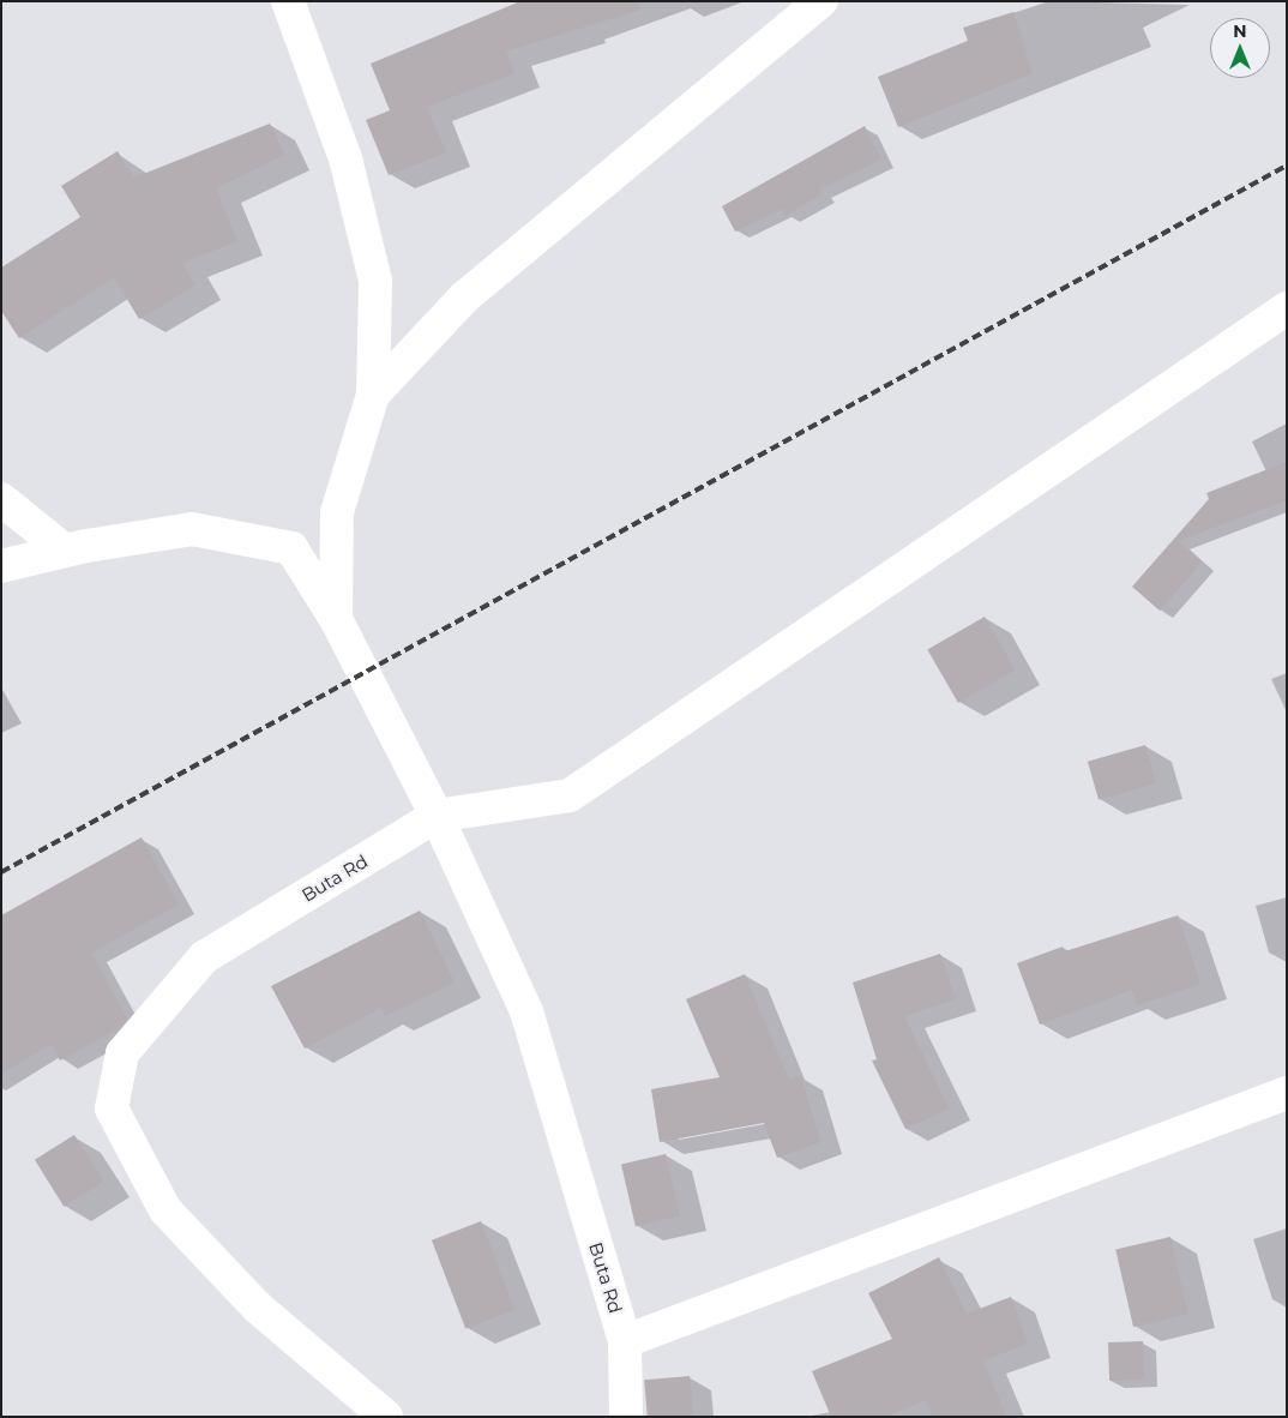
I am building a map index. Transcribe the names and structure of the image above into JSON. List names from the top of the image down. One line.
{"streets":{"street":["Buta Rd"]},"north":"top"}
